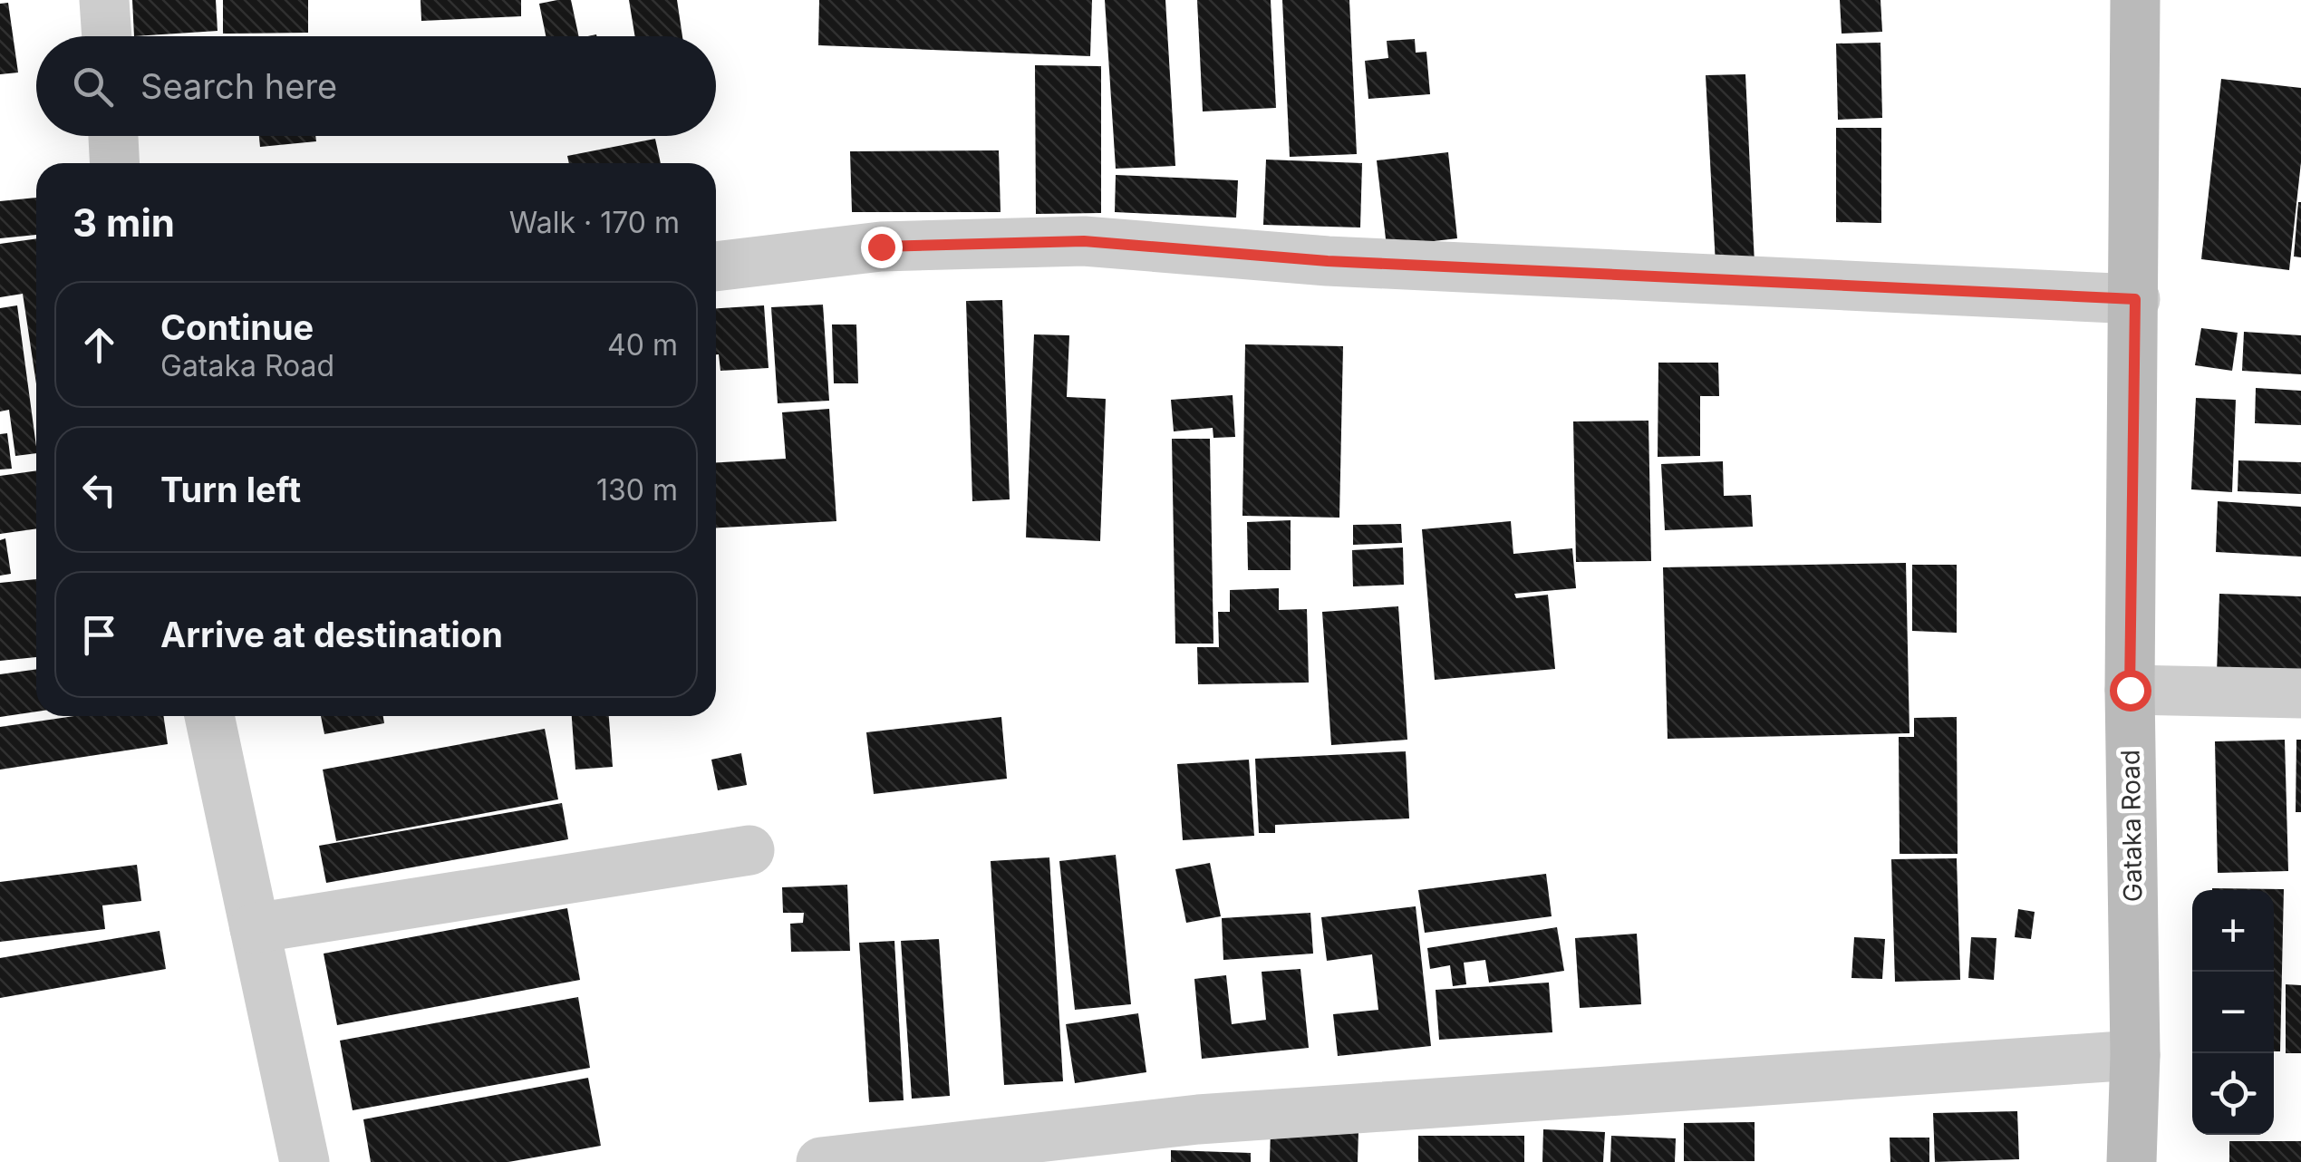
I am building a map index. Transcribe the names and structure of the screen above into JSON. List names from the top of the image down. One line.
{"streets":{"street":["Gataka Road"]},"page":{"search":"Search here","heading":["3 min","Walk · 170 m"],"list":[["Continue","Gataka Road","40 m"],["Turn left","130 m"],"Arrive at destination"],"map_buttons":["+","−"]}}
